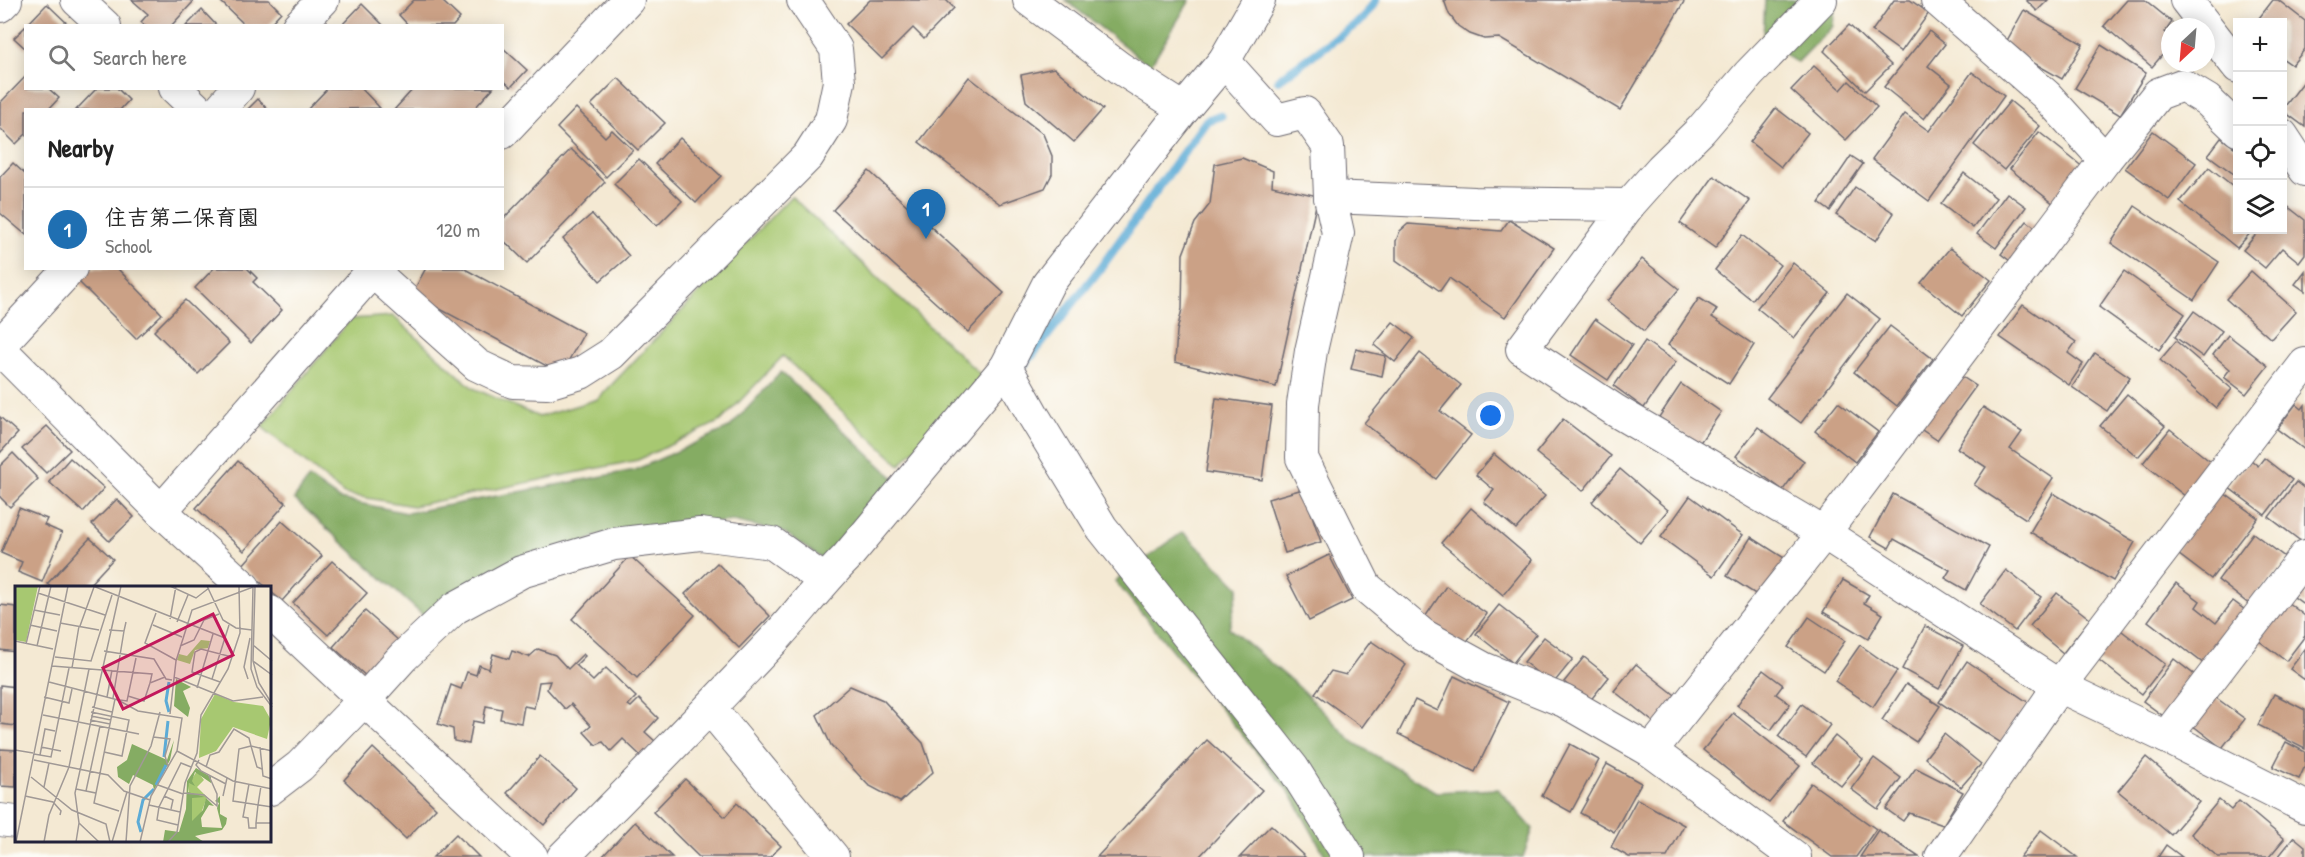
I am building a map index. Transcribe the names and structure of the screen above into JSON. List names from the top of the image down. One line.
{"north":"bottom left","page":{"map_buttons":["+","−"],"search":"Search here","heading":"Nearby","list":[{"mark":"1","name":"住吉第二保育園","note":"School","value":"120 m"}],"pins":"1"}}
